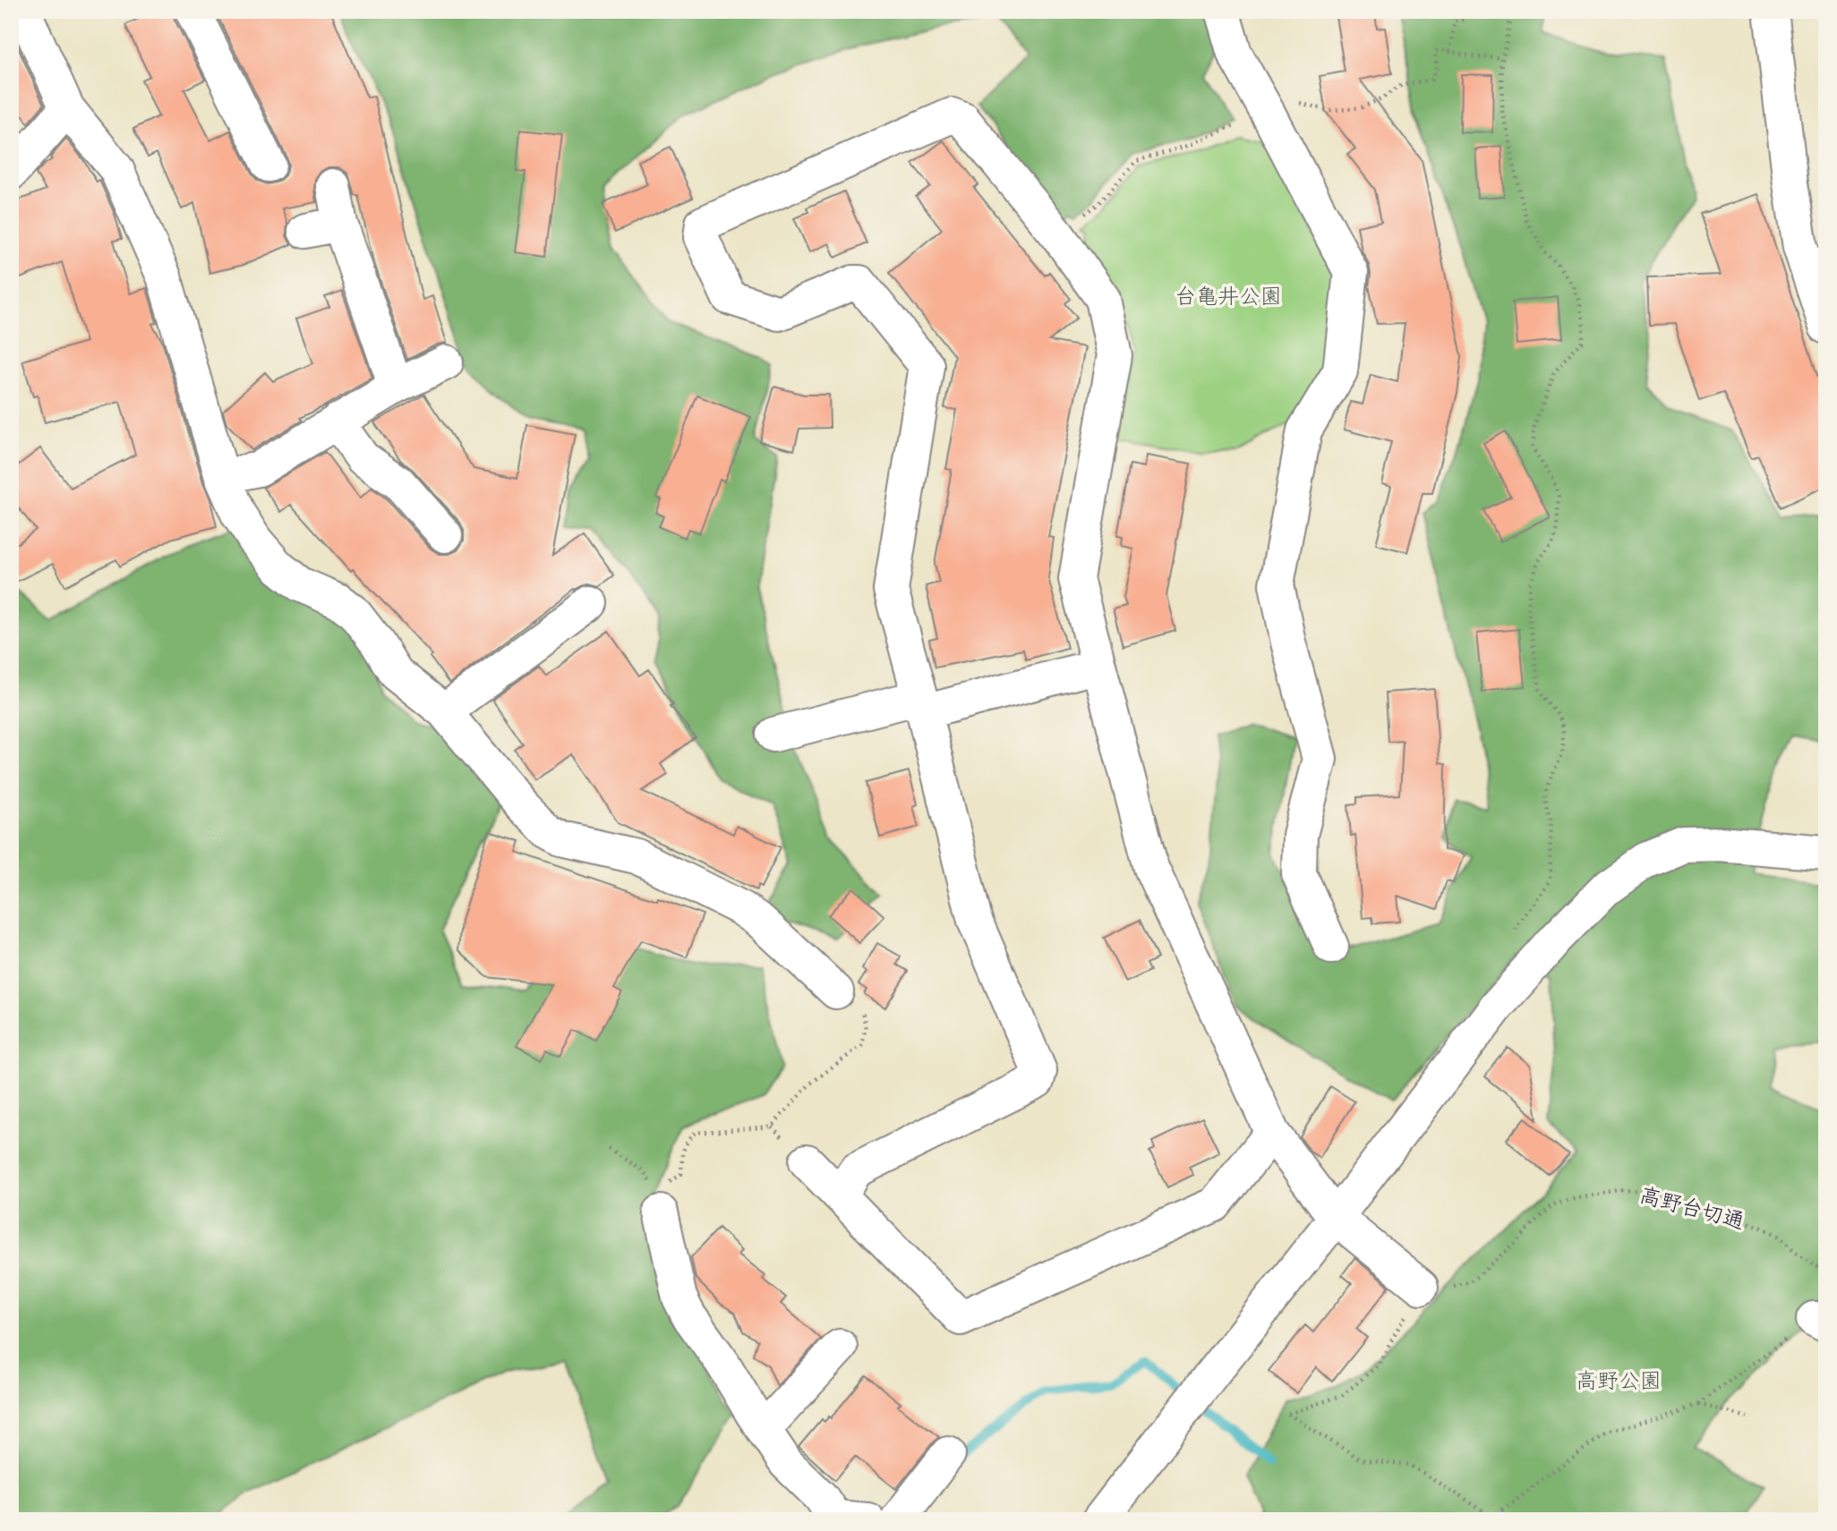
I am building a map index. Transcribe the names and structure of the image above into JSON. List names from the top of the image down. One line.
{"streets":{"path":["高野台切通"]},"parks":["台亀井公園","高野公園"]}
